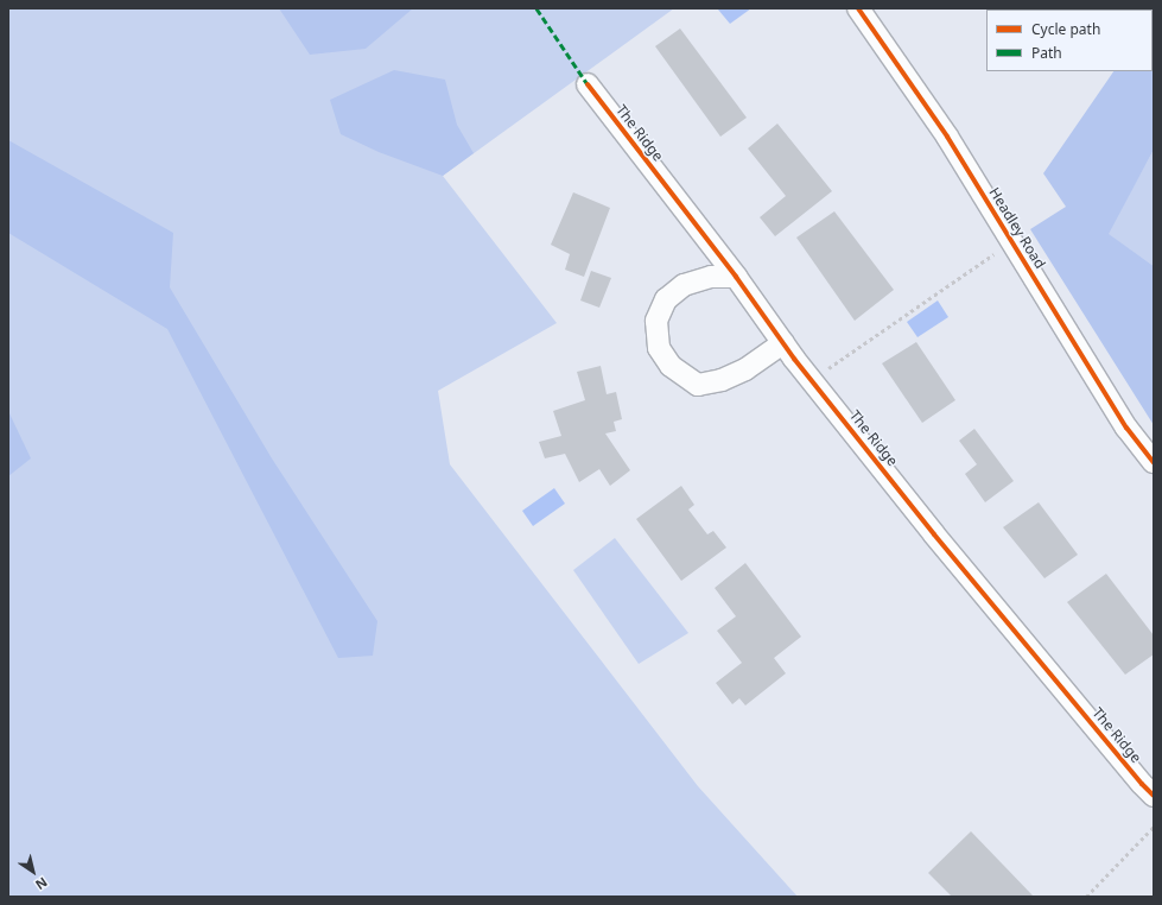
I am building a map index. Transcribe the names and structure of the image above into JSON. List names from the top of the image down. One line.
{"streets":{"street":["The Ridge","Headley Road"]},"legend":["Cycle path","Path"],"north":"bottom right"}
